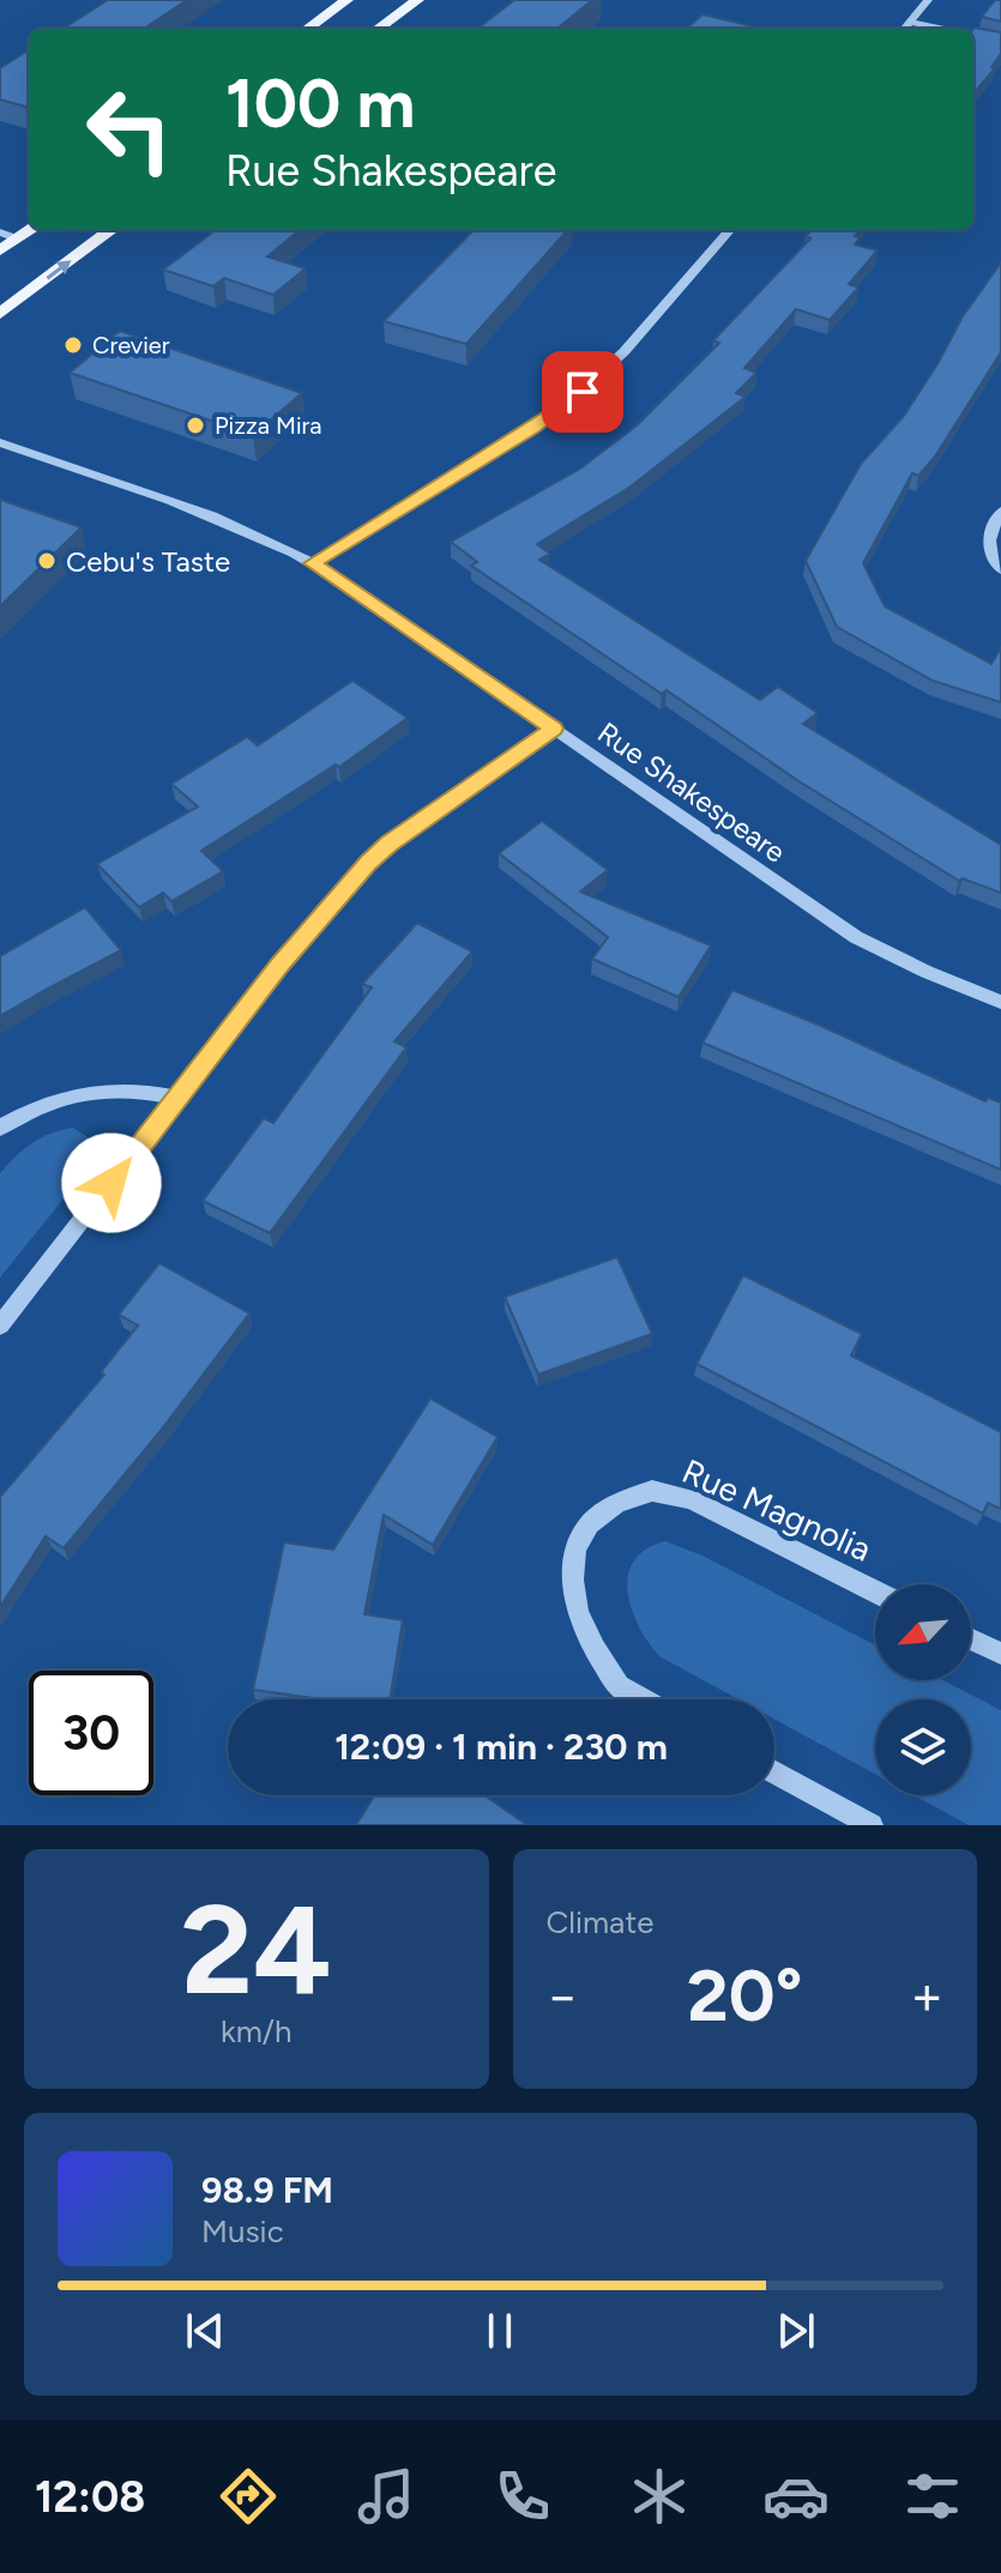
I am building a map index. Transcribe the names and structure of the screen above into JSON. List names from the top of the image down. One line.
{"streets":{"street":["Rue Shakespeare","Rue Magnolia"]},"places":["Crevier","Pizza Mira","Cebu's Taste"],"north":"bottom left","page":{"turn":["100 m","Rue Shakespeare"],"limit":"30","trip":"12:09 · 1 min · 230 m","tile":[["24","km/h"],"Climate"],"heat":["−","20°","+"],"song":["98.9 FM","Music"],"tabs":"12:08"}}
